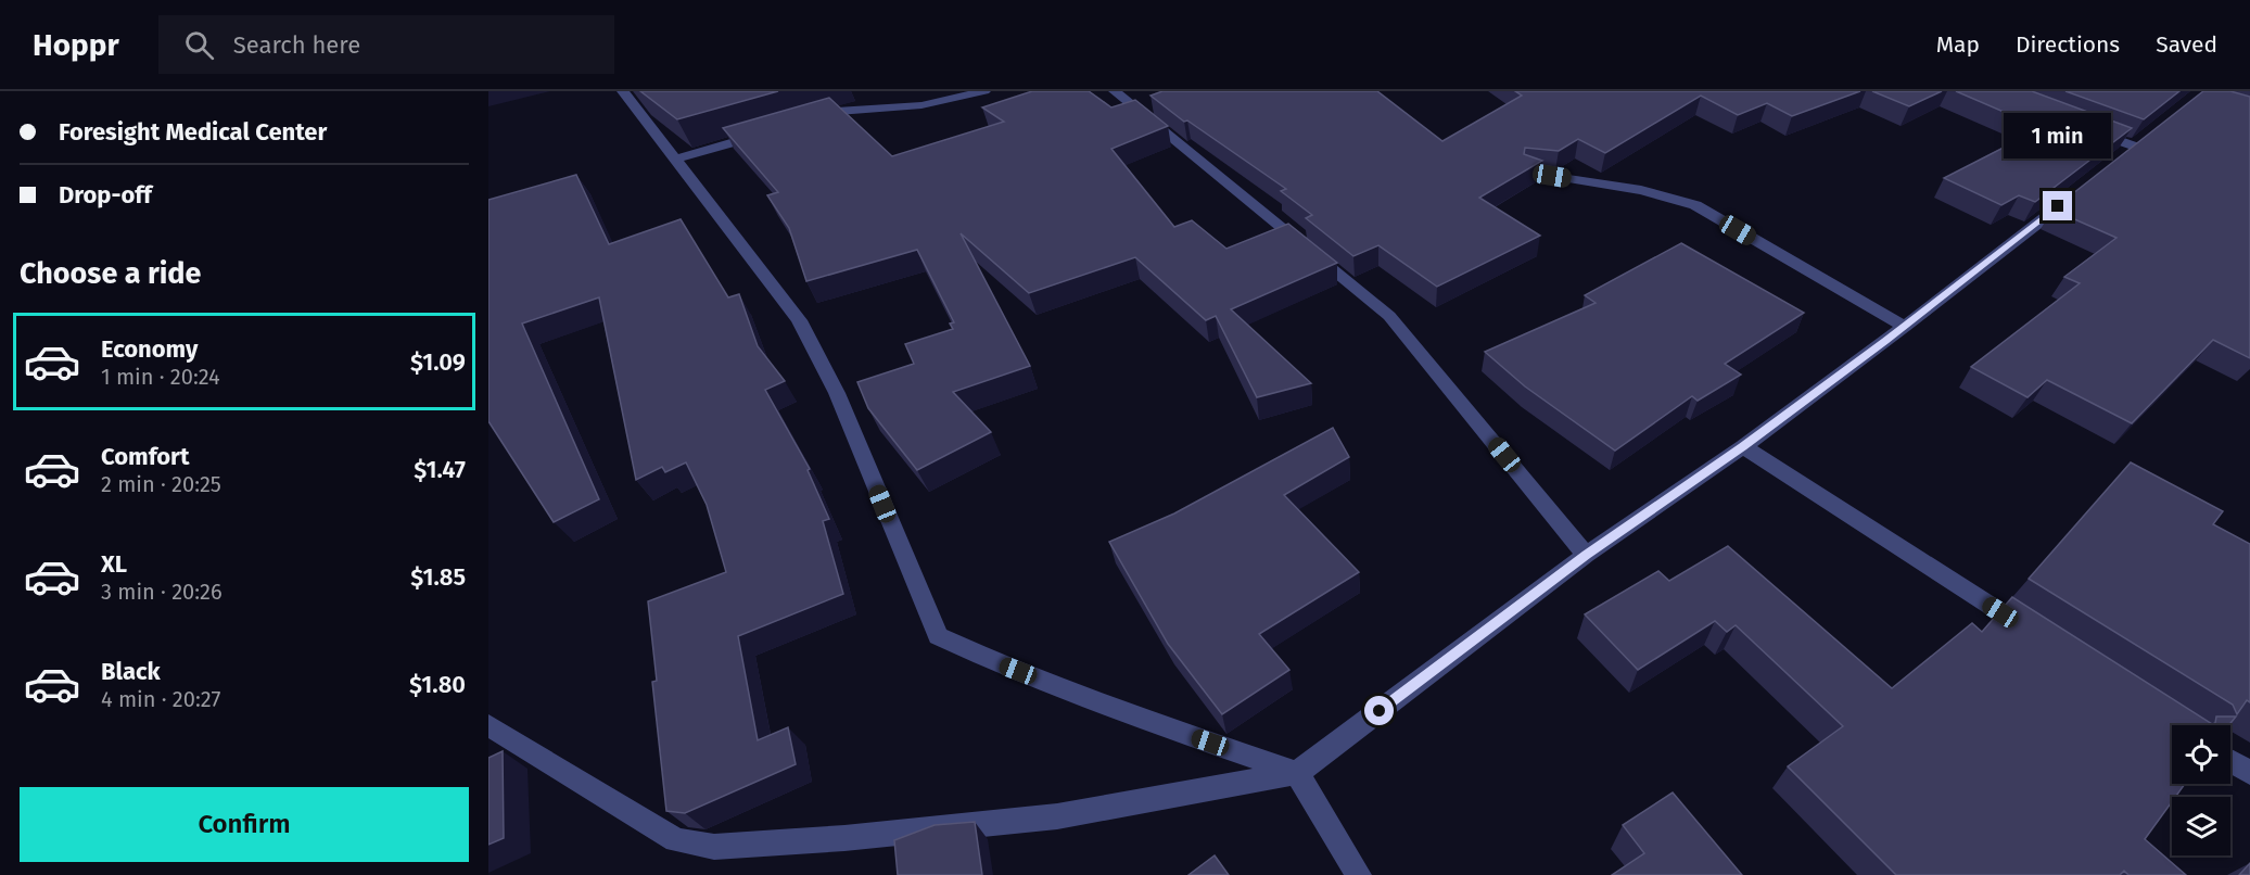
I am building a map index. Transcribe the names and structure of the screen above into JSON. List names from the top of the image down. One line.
{"page":{"header":"Hoppr","search":"Search here","nav":["Map","Directions","Saved"],"banner":["Foresight Medical Center","Drop-off"],"bubble":"1 min","heading":"Choose a ride","list":[{"name":"Economy","note":"1 min · 20:24","value":"$1.09"},{"name":"Comfort","note":"2 min · 20:25","value":"$1.47"},{"name":"XL","note":"3 min · 20:26","value":"$1.85"},{"name":"Black","note":"4 min · 20:27","value":"$1.80"}],"buttons":"Confirm"}}
